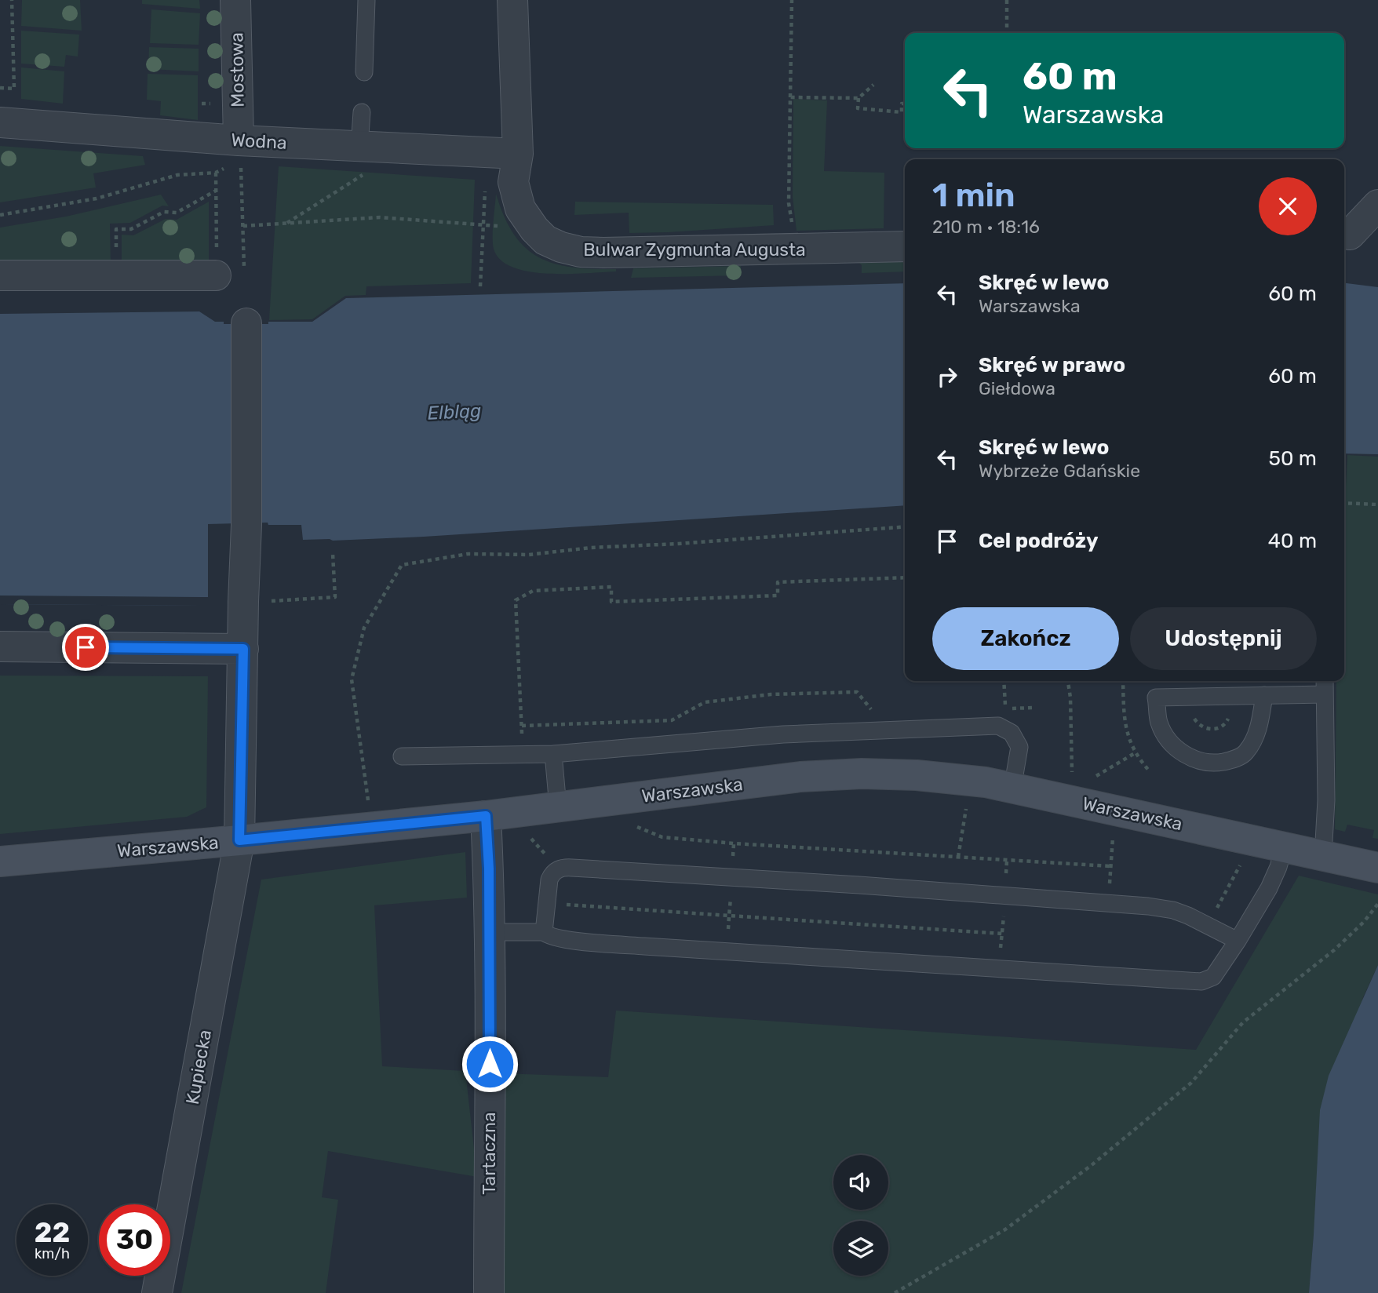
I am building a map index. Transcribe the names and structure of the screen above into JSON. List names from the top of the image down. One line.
{"streets":{"street":["Mostowa","Wodna","Bulwar Zygmunta Augusta","Warszawska","Kupiecka","Tartaczna"]},"crossings":[["Mostowa","Wodna"],["Wodna","Bulwar Zygmunta Augusta"],["Warszawska","Kupiecka"],["Warszawska","Tartaczna"]],"water":["Elbląg"],"page":{"turn":["60 m","Warszawska"],"heading":["1 min","210 m · 18:16"],"list":[{"name":"Skręć w lewo","note":"Warszawska","value":"60 m"},{"name":"Skręć w prawo","note":"Giełdowa","value":"60 m"},{"name":"Skręć w lewo","note":"Wybrzeże Gdańskie","value":"50 m"},{"name":"Cel podróży","value":"40 m"}],"buttons":["Zakończ","Udostępnij"],"speed":"22 km/h","limit":"30"}}
